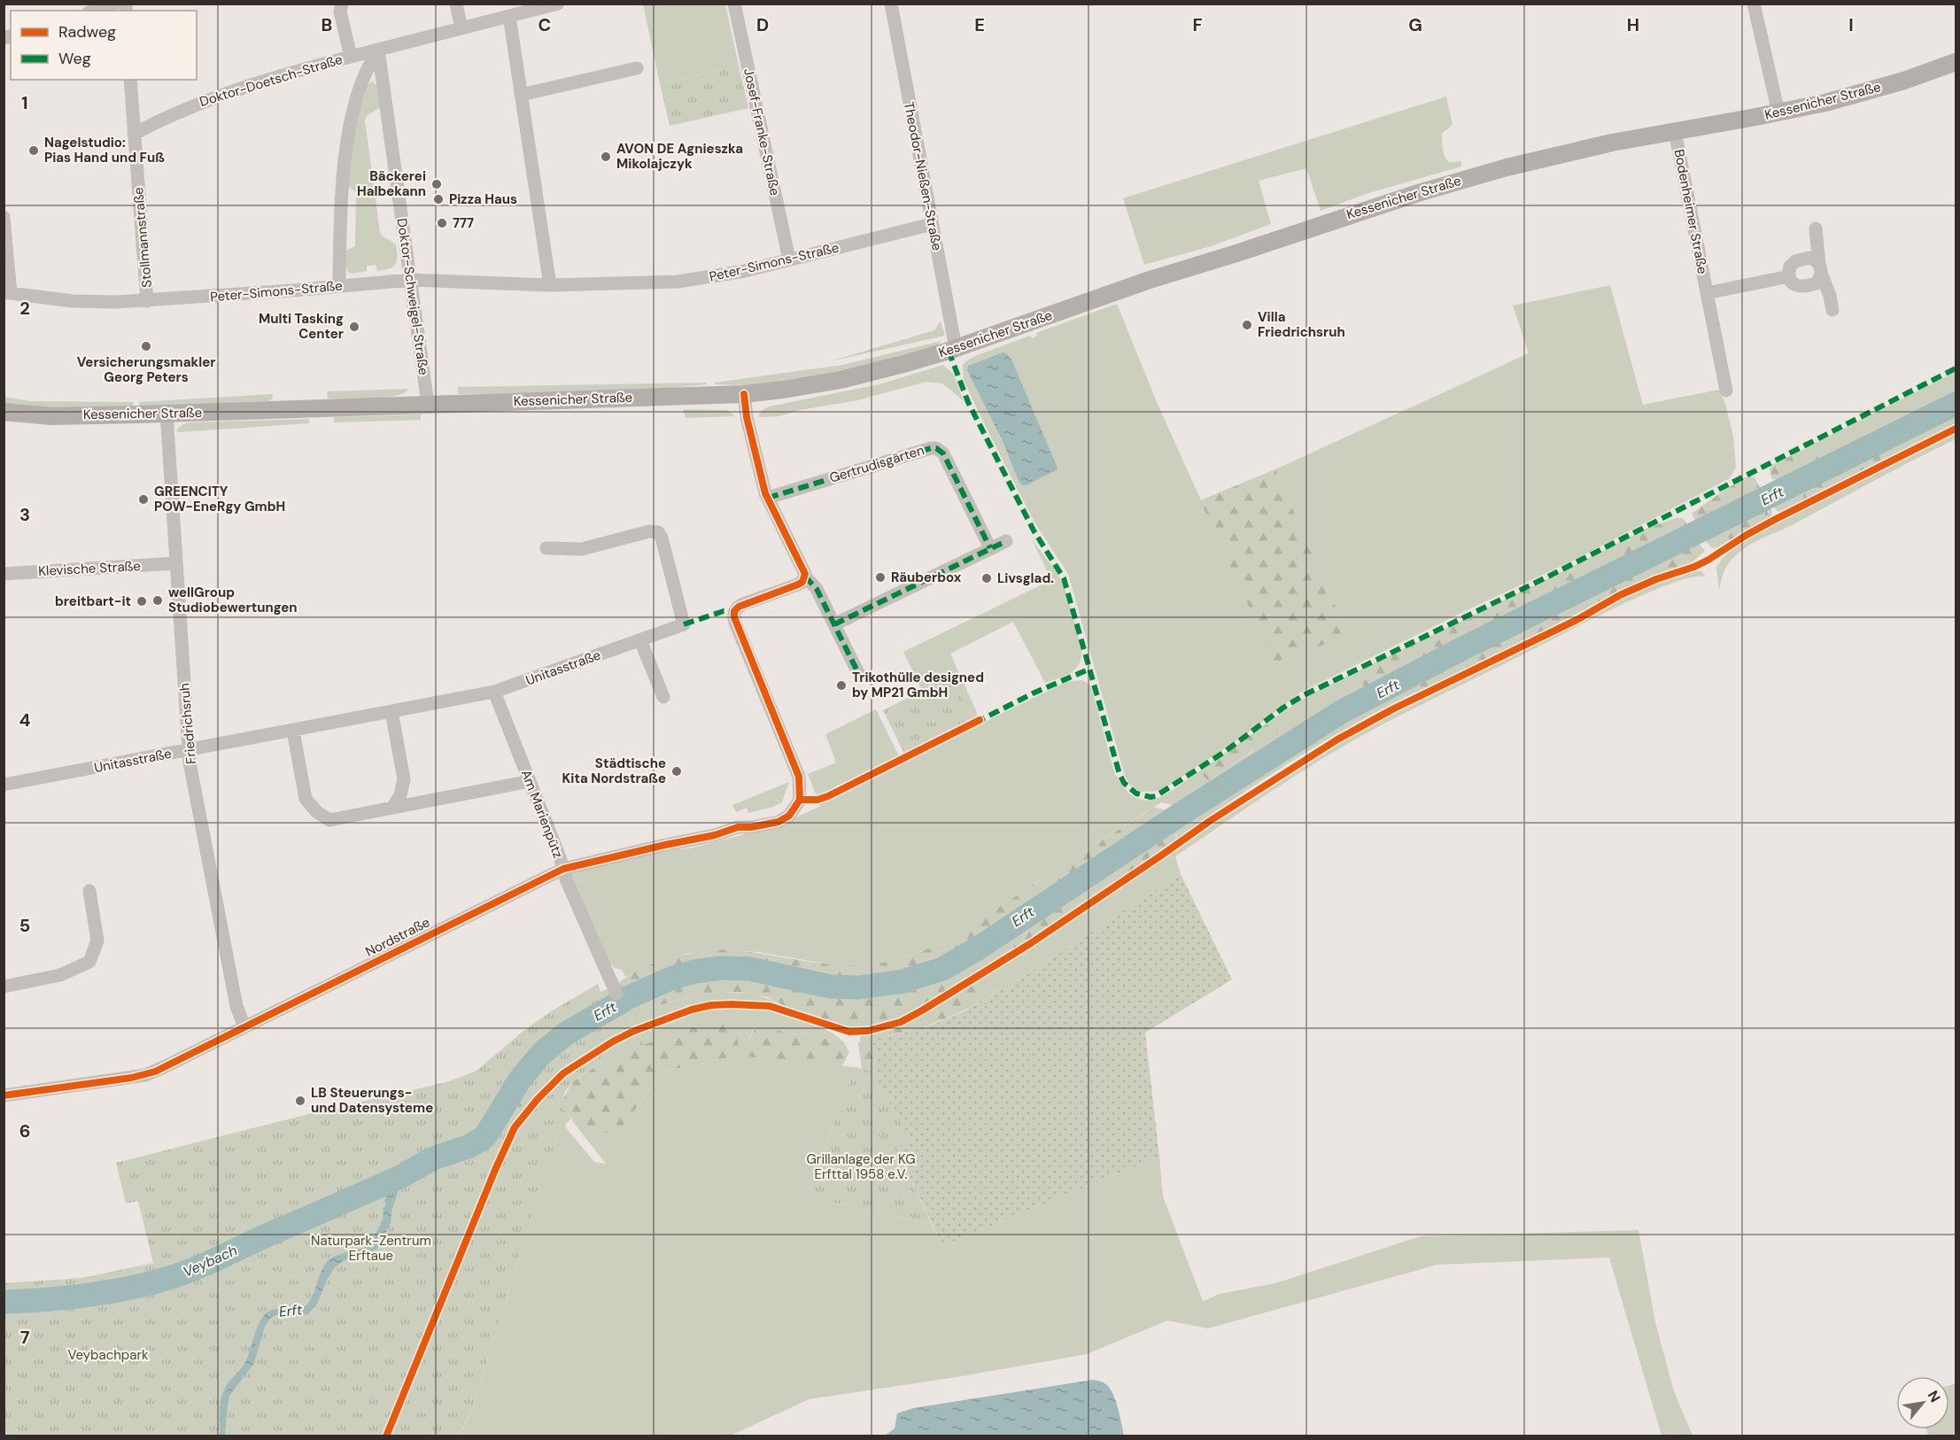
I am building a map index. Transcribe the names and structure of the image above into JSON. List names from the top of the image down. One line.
{"streets":{"main road":["Kessenicher Straße"],"street":["Doktor-Doetsch-Straße","Josef-Franke-Straße","Theodor-Nießen-Straße","Bodenheimer Straße","Stollmannstraße","Peter-Simons-Straße","Doktor-Schweigel-Straße","Gertrudisgärten","Klevische Straße","Unitasstraße","Friedrichsruh","Am Marienpütz","Nordstraße"]},"crossings":[["Doktor-Doetsch-Straße","Stollmannstraße"],["Doktor-Doetsch-Straße","Doktor-Schweigel-Straße"],["Kessenicher Straße","Theodor-Nießen-Straße"],["Kessenicher Straße","Bodenheimer Straße"],["Kessenicher Straße","Doktor-Schweigel-Straße"],["Kessenicher Straße","Friedrichsruh"],["Josef-Franke-Straße","Peter-Simons-Straße"],["Theodor-Nießen-Straße","Peter-Simons-Straße"],["Stollmannstraße","Peter-Simons-Straße"],["Peter-Simons-Straße","Doktor-Schweigel-Straße"],["Klevische Straße","Friedrichsruh"],["Unitasstraße","Friedrichsruh"],["Unitasstraße","Am Marienpütz"],["Friedrichsruh","Nordstraße"],["Am Marienpütz","Nordstraße"]],"water":["Erft","Veybach"],"parks":["Grillanlage der KG Erfttal 1958 e.V.","Naturpark-Zentrum Erftaue","Veybachpark"],"places":["Nagelstudio: Pias Hand und Fuß","AVON DE Agnieszka Mikolajczyk","Bäckerei Halbekann","Pizza Haus","777","Villa Friedrichsruh","Multi Tasking Center","Versicherungsmakler Georg Peters","GREENCITY POW-EneRgy GmbH","Räuberbox","Livsglad.","wellGroup Studiobewertungen","breitbart-it","Trikothülle designed by MP21 GmbH","Städtische Kita Nordstraße","LB Steuerungs- und Datensysteme"],"legend":["Radweg","Weg"],"north":"top right","grid":{"columns":["B","C","D","E","F","G","H","I"],"rows":["1","2","3","4","5","6","7"]}}
